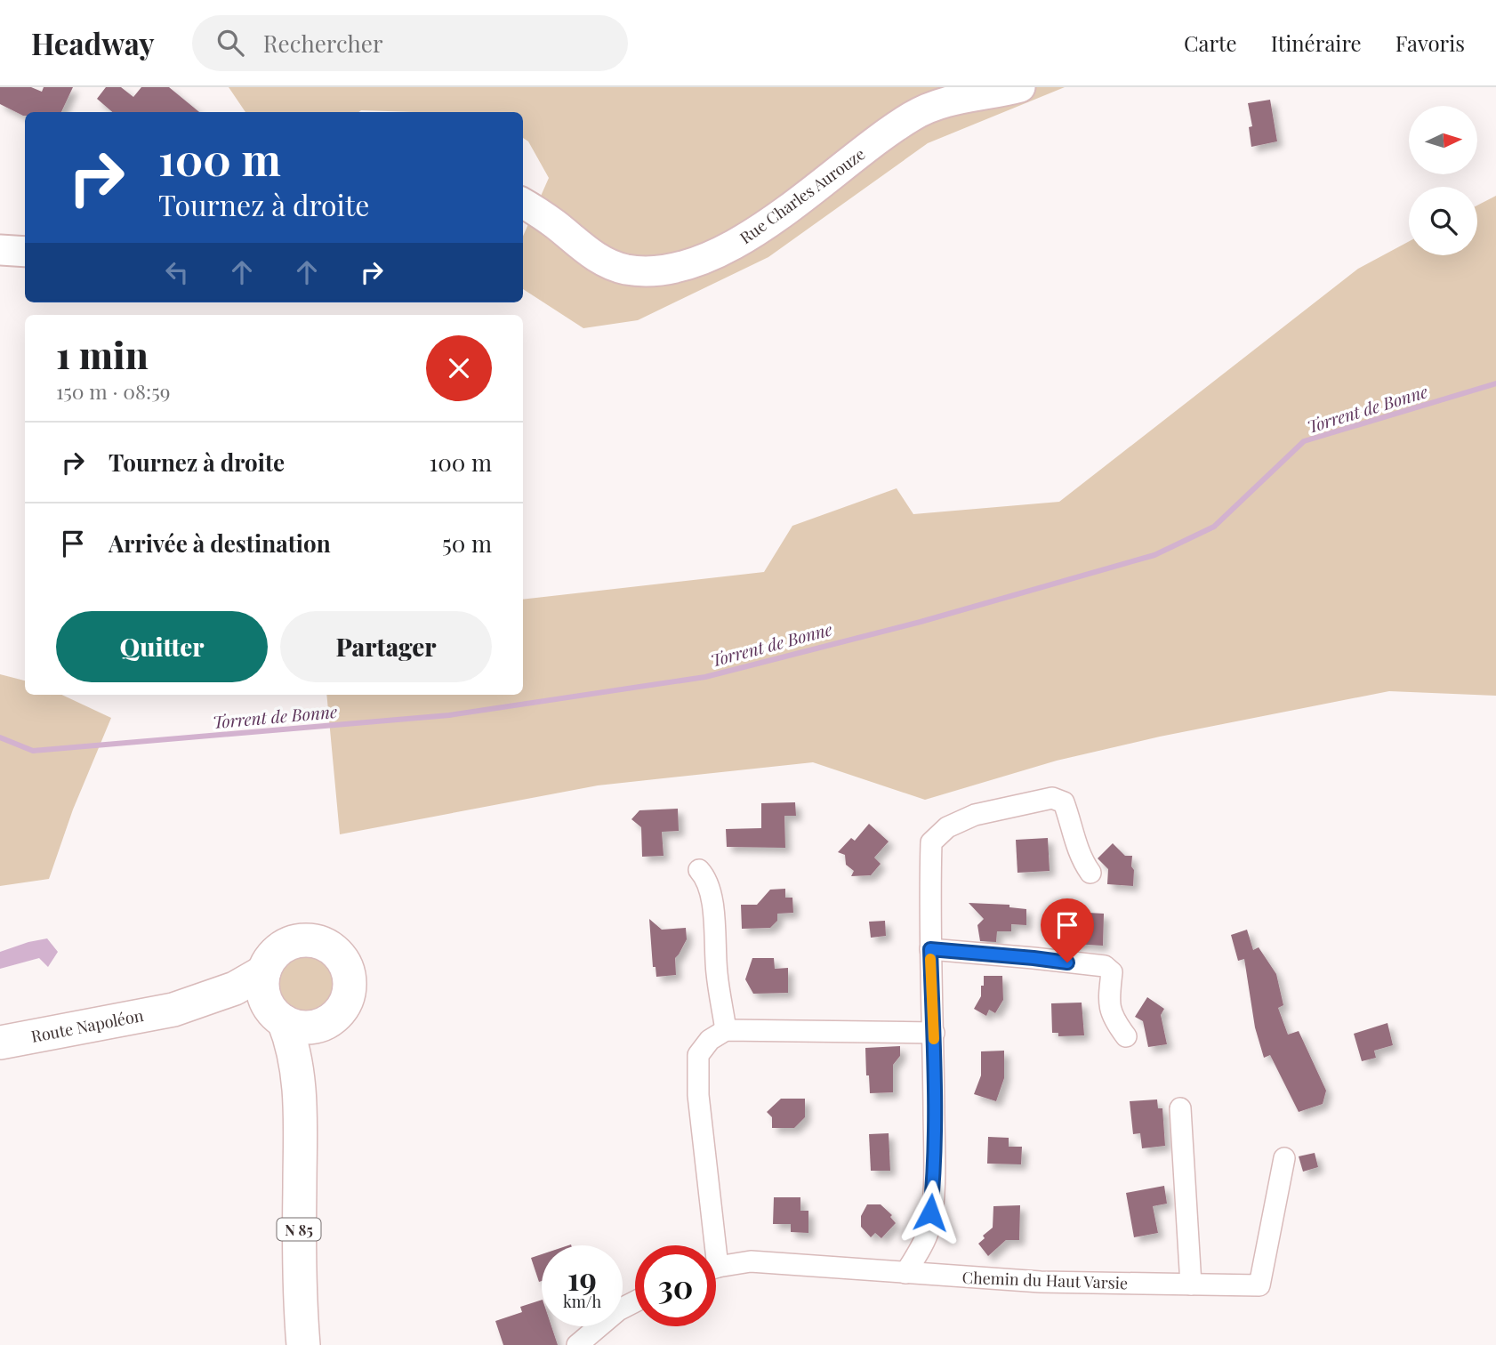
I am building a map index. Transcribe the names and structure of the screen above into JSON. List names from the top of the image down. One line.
{"streets":{"main road":["Route Napoléon","N 85"],"street":["Rue Charles Aurouze","Chemin du Haut Varsie"]},"crossings":[["Route Napoléon","N 85"]],"water":["Torrent de Bonne"],"north":"right","page":{"header":"Headway","search":"Rechercher","nav":["Carte","Itinéraire","Favoris"],"turn":["100 m","Tournez à droite"],"heading":["1 min","150 m · 08:59"],"list":[{"name":"Tournez à droite","value":"100 m"},{"name":"Arrivée à destination","value":"50 m"}],"buttons":["Quitter","Partager"],"speed":"19 km/h","limit":"30"}}
